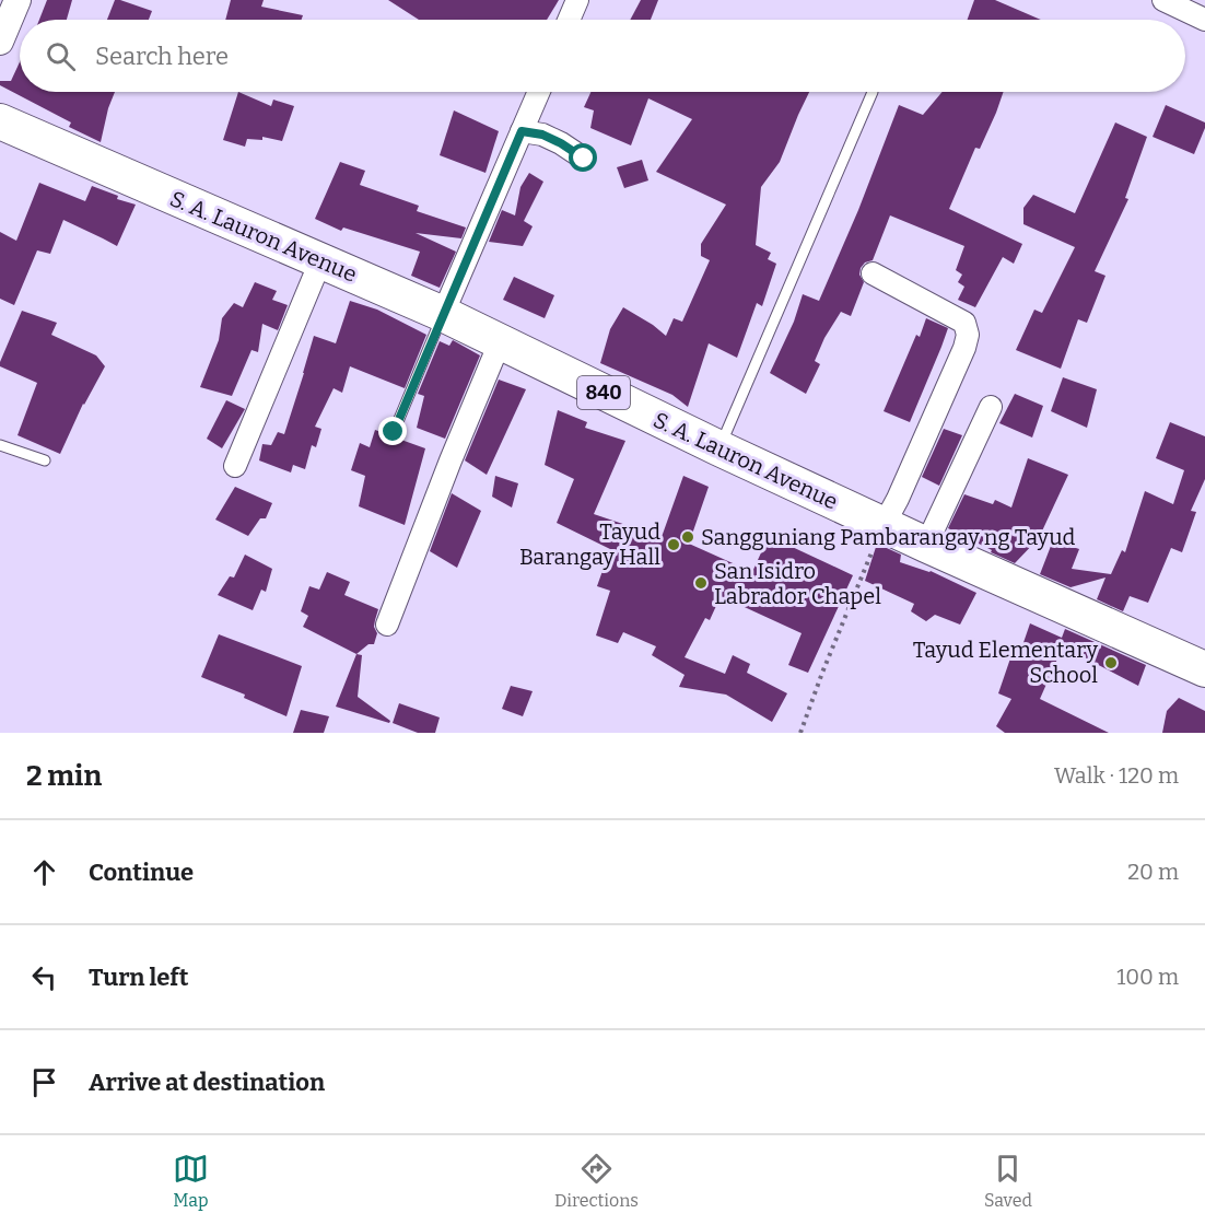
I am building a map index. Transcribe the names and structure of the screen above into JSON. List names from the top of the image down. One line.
{"streets":{"highway":["S. A. Lauron Avenue","840"]},"places":["Sangguniang Pambarangay ng Tayud","Tayud Barangay Hall","San Isidro Labrador Chapel","Tayud Elementary School"],"page":{"search":"Search here","heading":["2 min","Walk · 120 m"],"list":[["Continue","20 m"],["Turn left","100 m"],"Arrive at destination"],"nav":["Map","Directions","Saved"]}}
